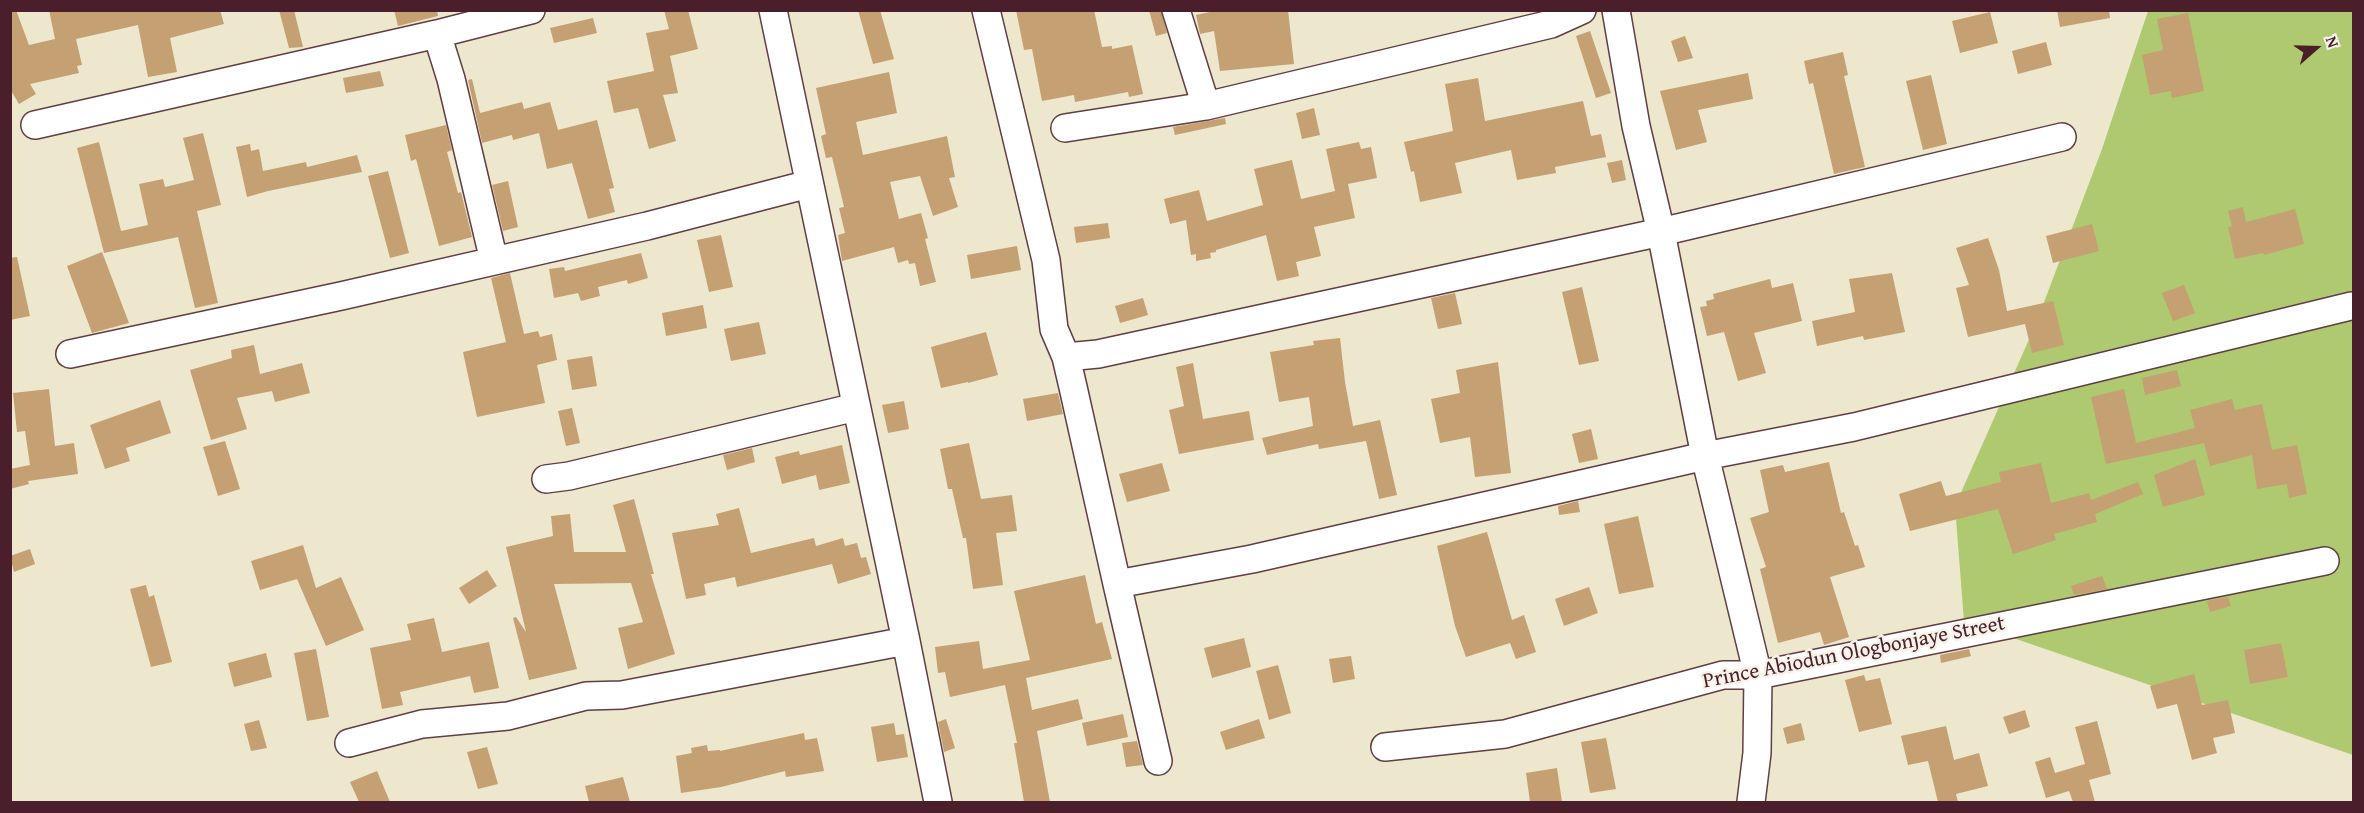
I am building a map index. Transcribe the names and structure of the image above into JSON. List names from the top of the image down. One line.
{"streets":{"street":["Prince Abiodun Ologbonjaye Street"]},"north":"right"}
